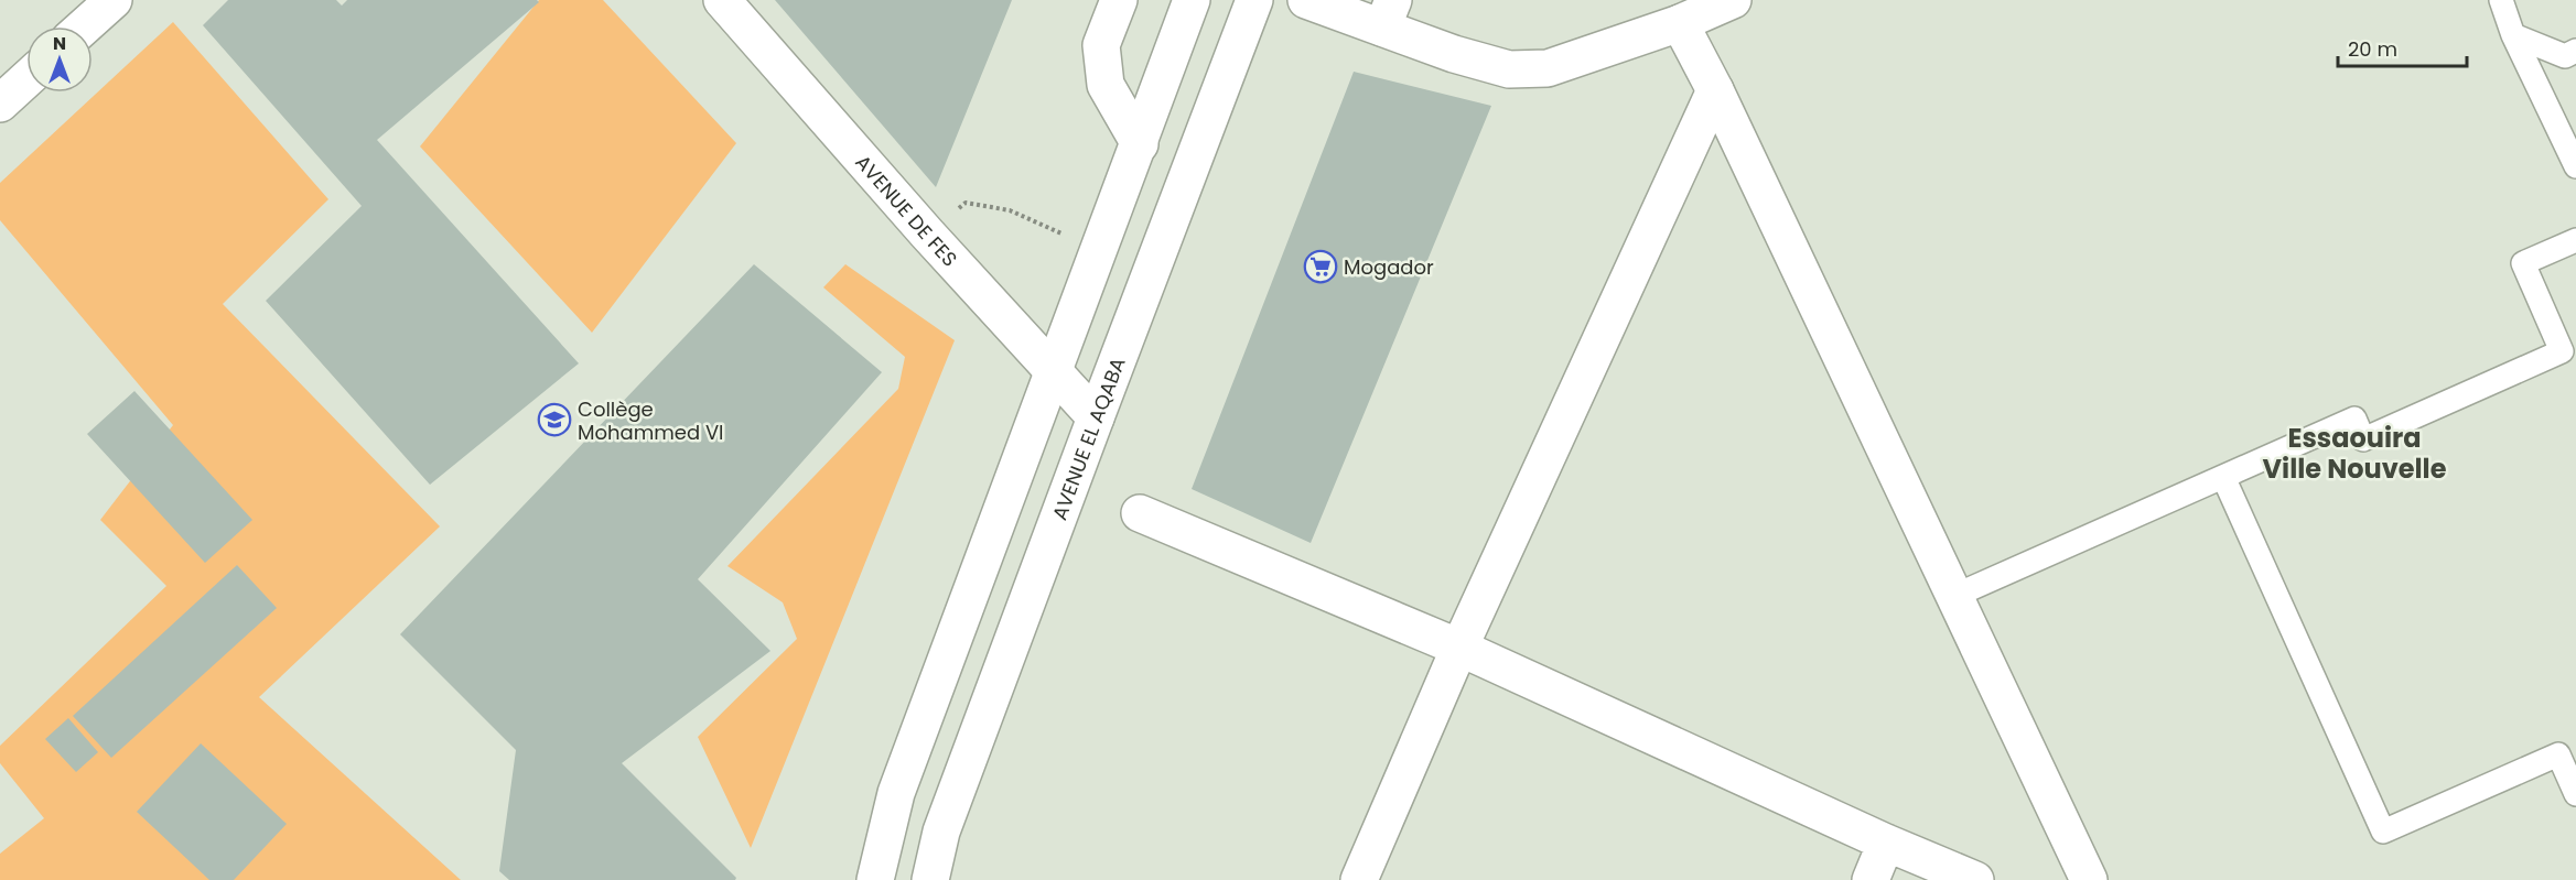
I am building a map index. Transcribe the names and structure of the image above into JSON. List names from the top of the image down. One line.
{"streets":{"street":["AVENUE DE FES","AVENUE EL AQABA"]},"crossings":[["AVENUE DE FES","AVENUE EL AQABA"]],"districts":["Essaouira Ville Nouvelle"],"places":{"supermarket":["Mogador"],"school or university":["Collège Mohammed VI"]},"scale_bar":"20 m","north":"top"}
